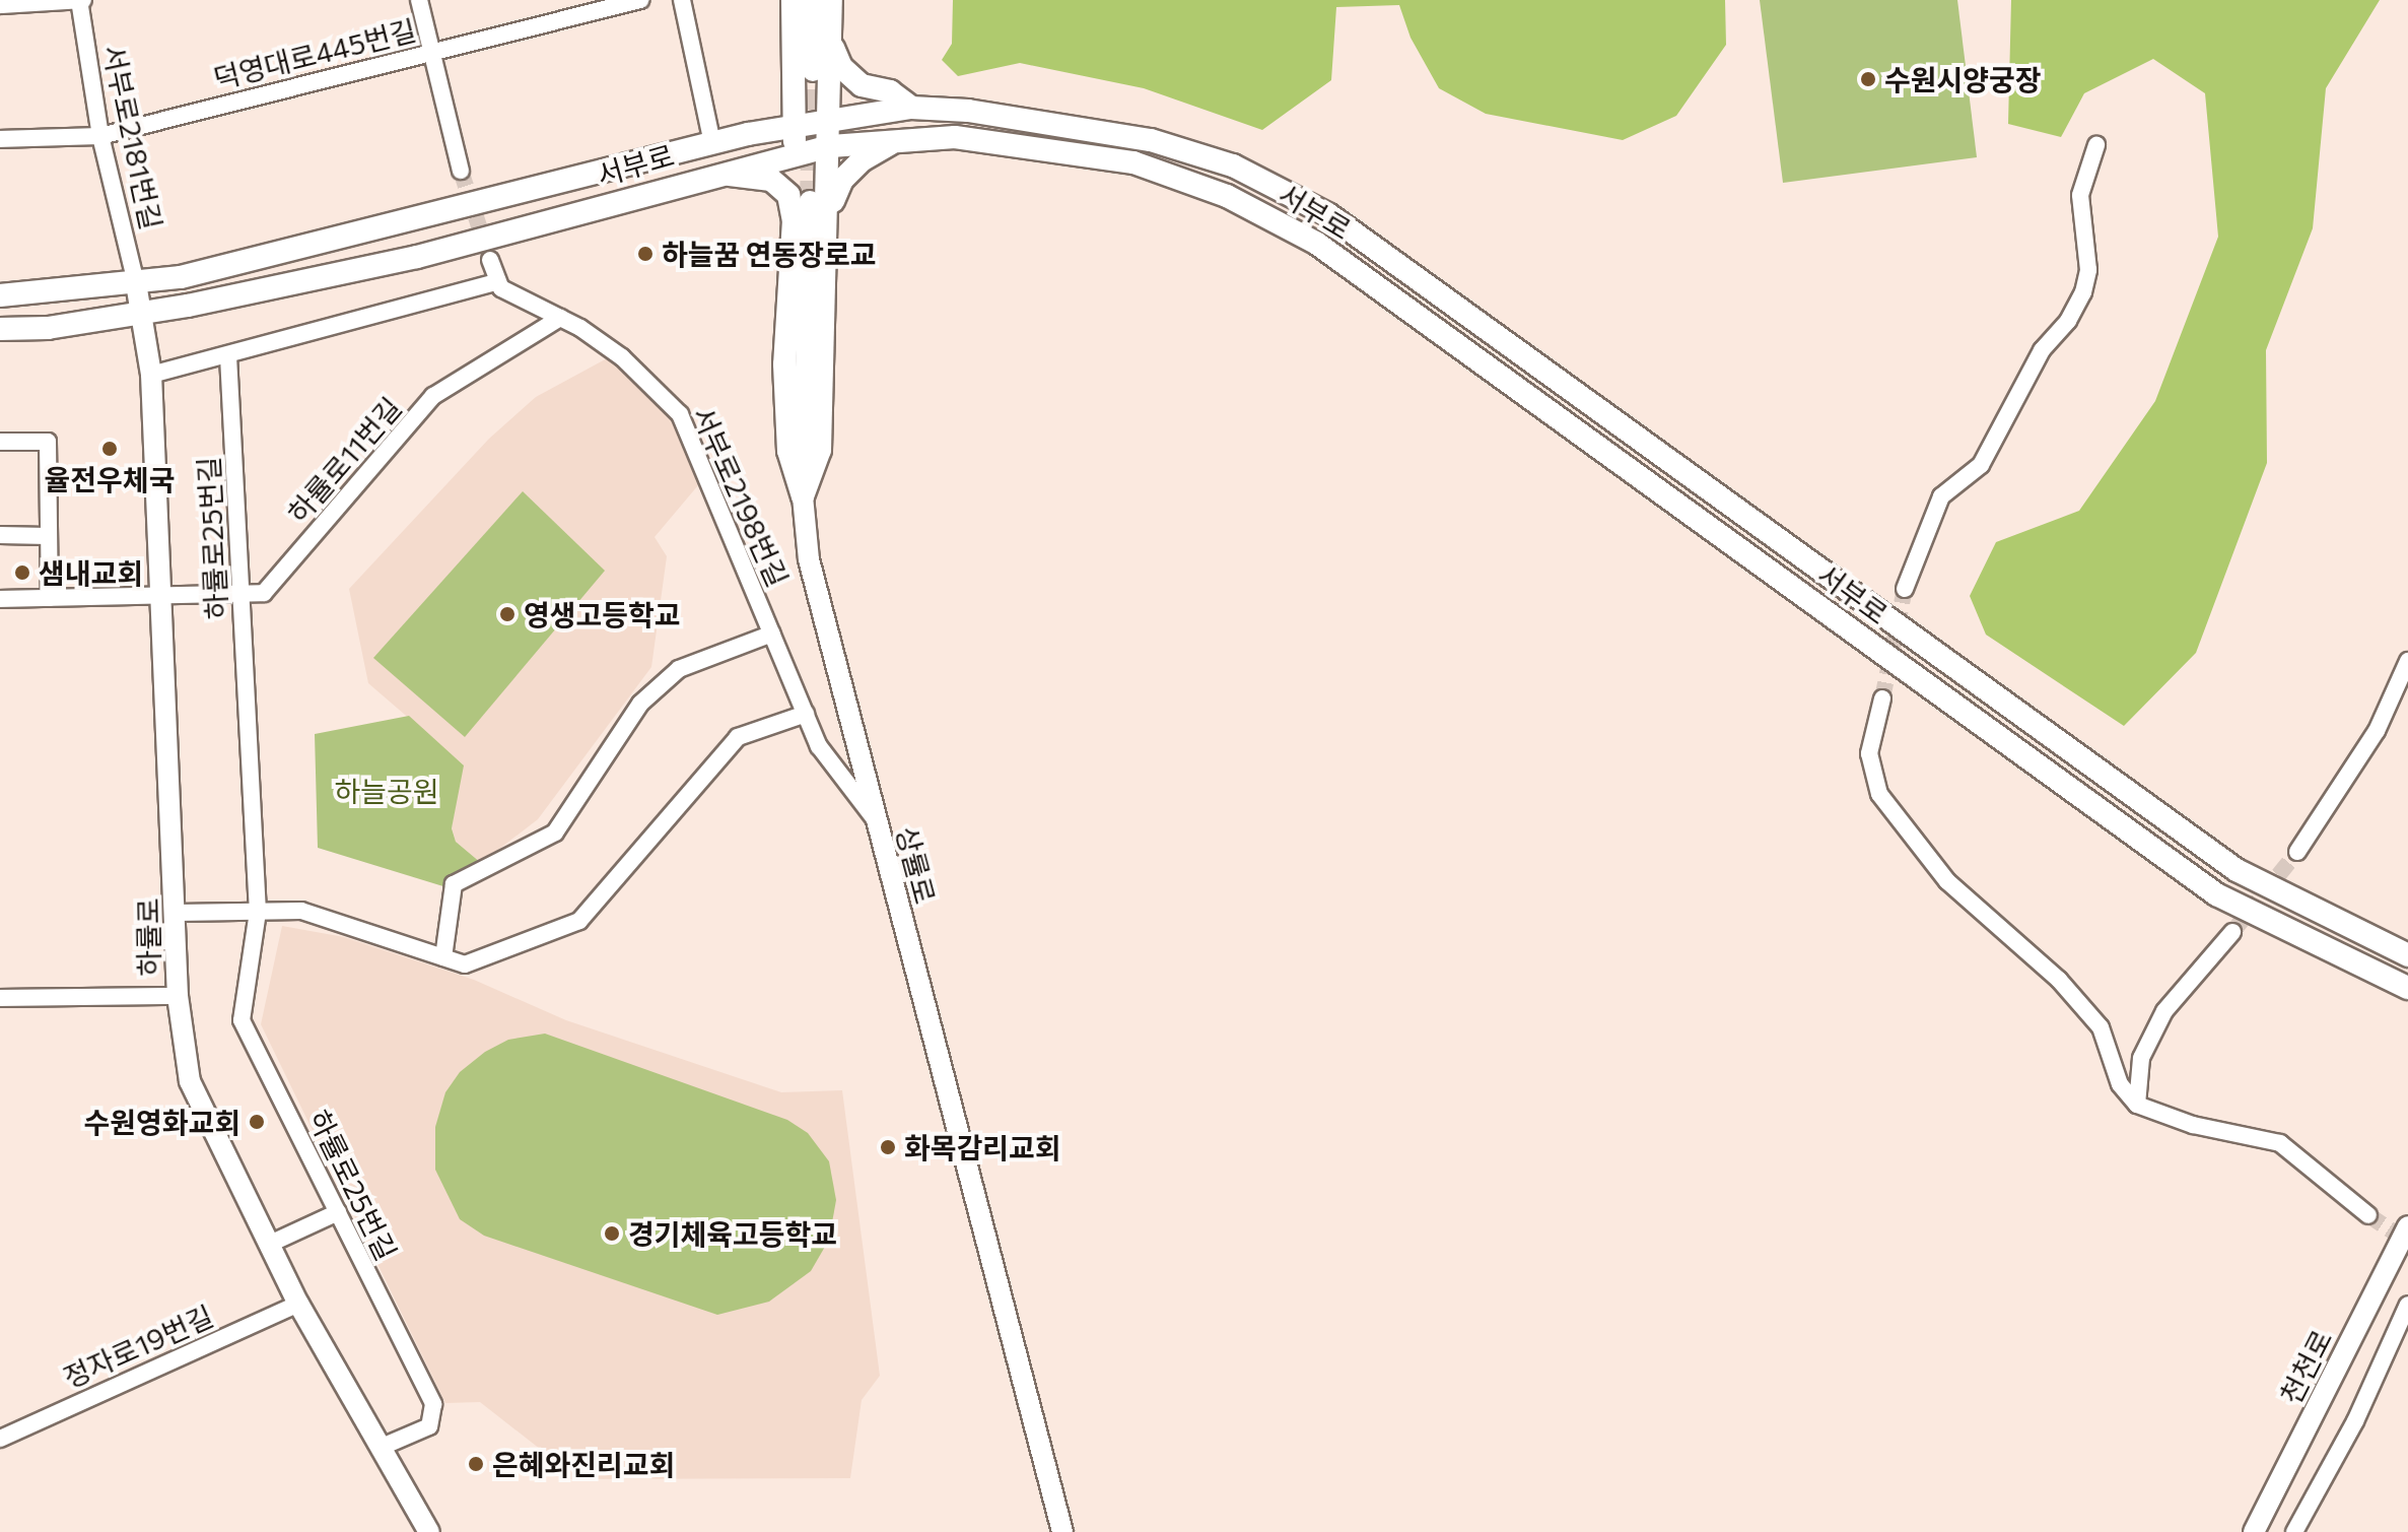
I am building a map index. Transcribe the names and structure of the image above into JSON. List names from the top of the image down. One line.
{"streets":{"main road":["서부로"],"street":["덕영대로445번길","서부로2181번길","하률로11번길","서부로2198번길","하률로25번길","상률로","하률로","정자로19번길","천천로"]},"crossings":[["덕영대로445번길","서부로2181번길"],["서부로2181번길","서부로"],["서부로2181번길","하률로"],["서부로","하률로"],["하률로11번길","서부로2198번길"],["하률로11번길","하률로25번길"],["하률로11번길","하률로"],["서부로2198번길","상률로"],["하률로25번길","하률로"],["하률로","정자로19번길"]],"parks":["하늘공원"],"places":["수원시양궁장","하늘꿈 연동장로교","율전우체국","샘내교회","영생고등학교","수원영화교회","화목감리교회","경기체육고등학교","은혜와진리교회"]}
